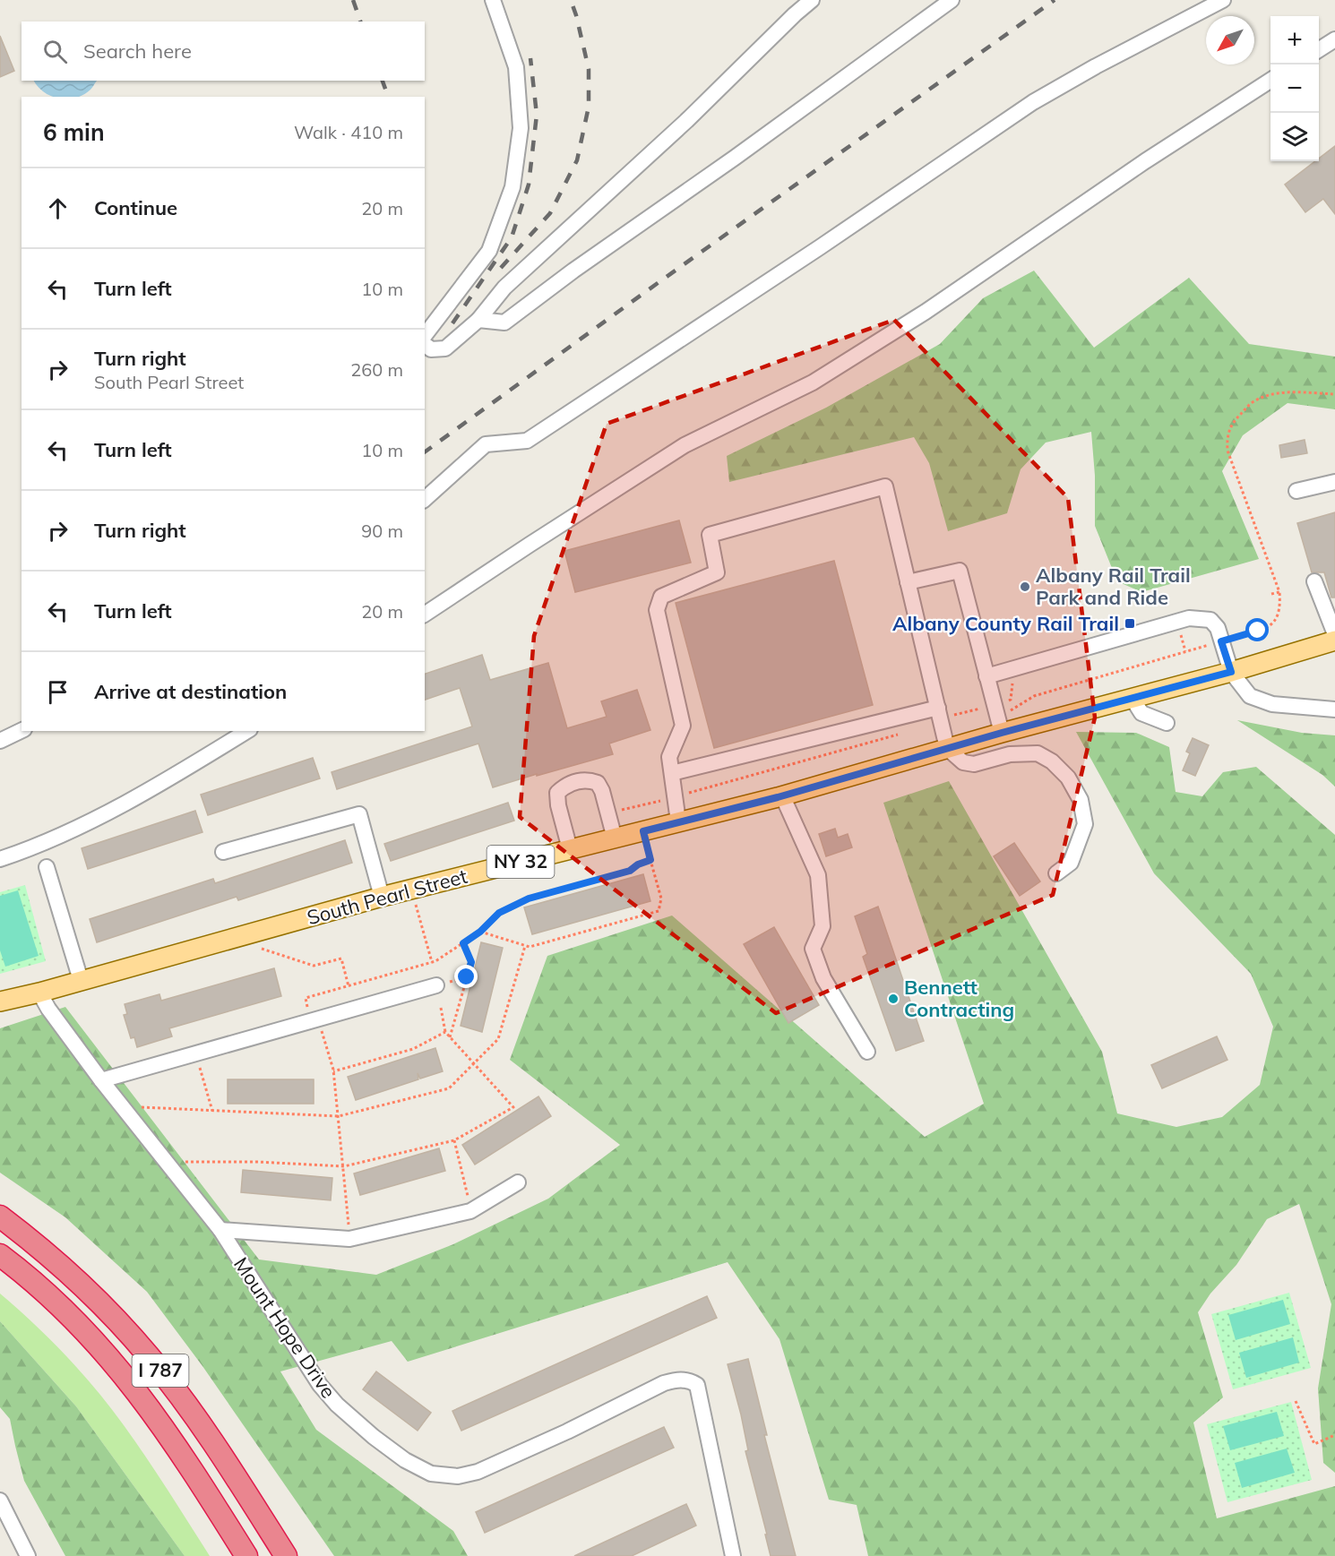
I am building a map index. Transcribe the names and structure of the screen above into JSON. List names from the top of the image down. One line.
{"streets":{"highway":["I 787"],"main road":["NY 32","South Pearl Street"],"street":["Mount Hope Drive"]},"crossings":[["South Pearl Street","Mount Hope Drive"]],"places":{"other":["Albany Rail Trail Park and Ride","Bennett Contracting"],"transit":["Albany County Rail Trail"]},"north":"bottom left","page":{"map_buttons":["+","−"],"search":"Search here","heading":["6 min","Walk · 410 m"],"list":[["Continue","20 m"],["Turn left","10 m"],["Turn right","South Pearl Street","260 m"],["Turn left","10 m"],["Turn right","90 m"],["Turn left","20 m"],"Arrive at destination"]}}
